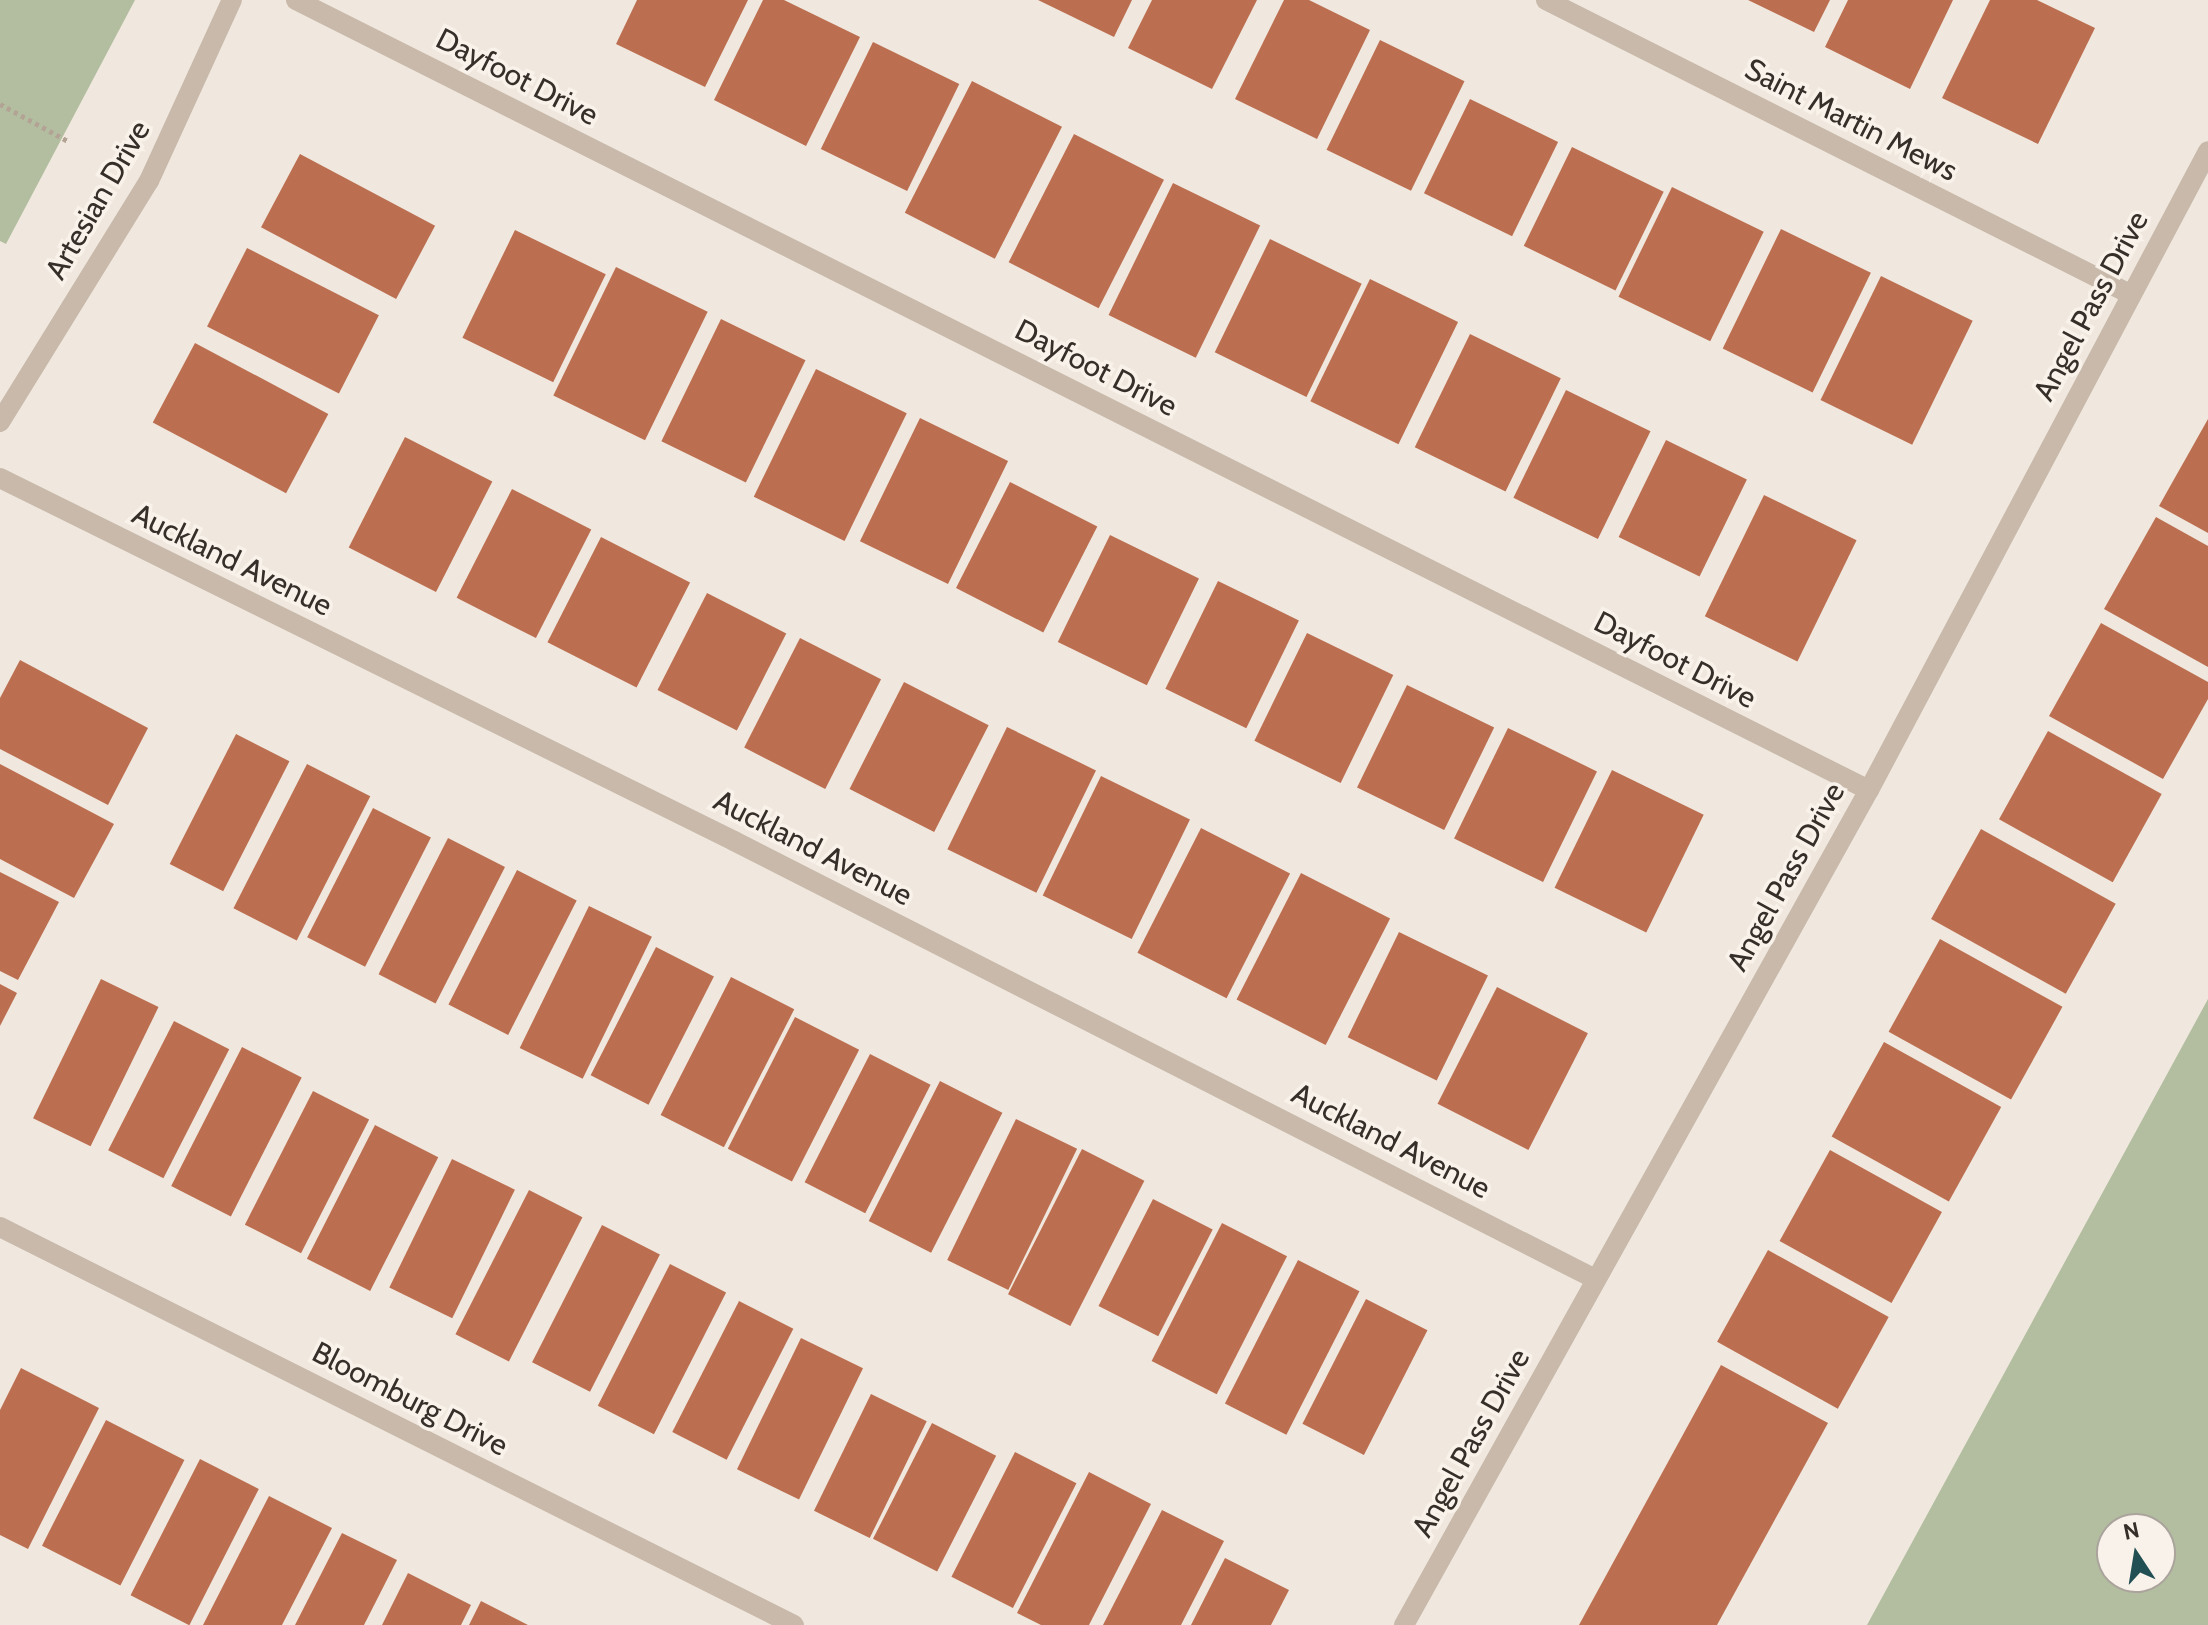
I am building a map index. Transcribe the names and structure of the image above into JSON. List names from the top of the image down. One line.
{"streets":{"street":["Dayfoot Drive","Saint Martin Mews","Artesian Drive","Angel Pass Drive","Auckland Avenue","Bloomburg Drive"]},"crossings":[["Dayfoot Drive","Angel Pass Drive"],["Saint Martin Mews","Angel Pass Drive"],["Angel Pass Drive","Auckland Avenue"]],"north":"top"}
